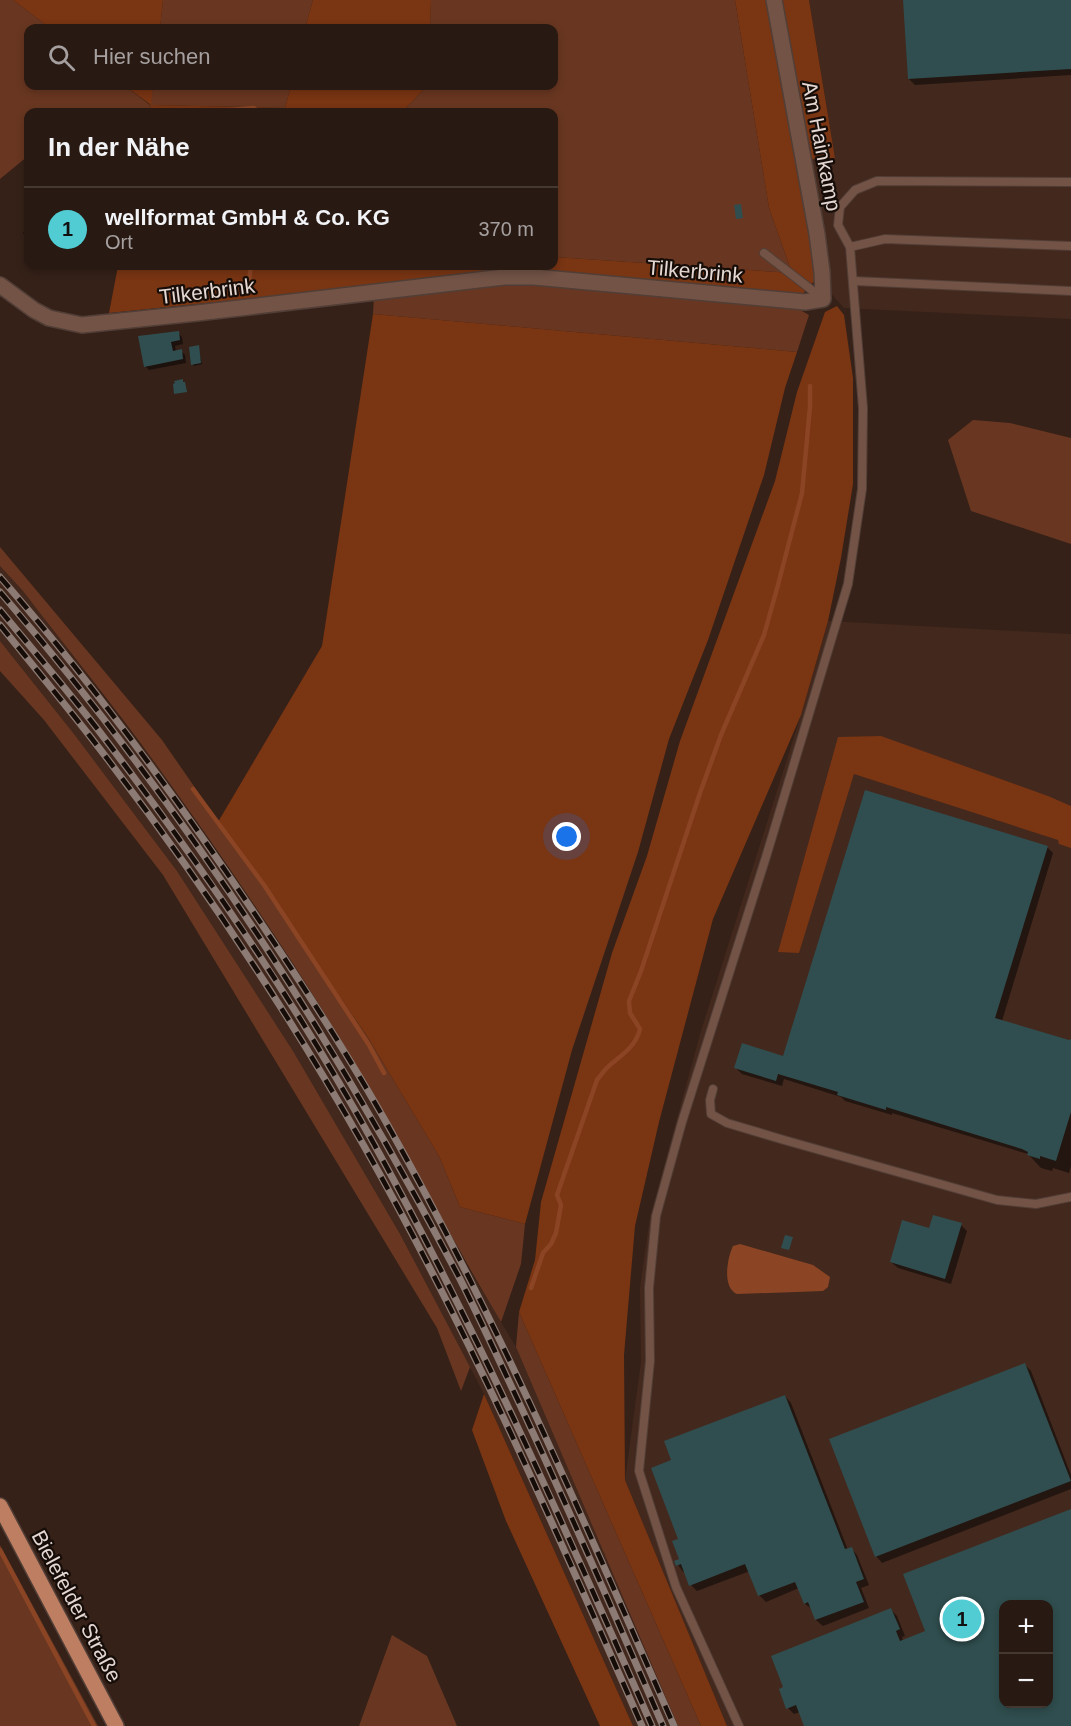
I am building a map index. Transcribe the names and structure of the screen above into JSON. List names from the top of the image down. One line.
{"streets":{"main road":["Bielefelder Straße"],"street":["Am Hainkamp","Tilkerbrink"]},"crossings":[["Am Hainkamp","Tilkerbrink"]],"page":{"search":"Hier suchen","heading":"In der Nähe","list":[{"mark":"1","name":"wellformat GmbH & Co. KG","note":"Ort","value":"370 m"}],"pins":"1","map_buttons":["+","−"]}}
